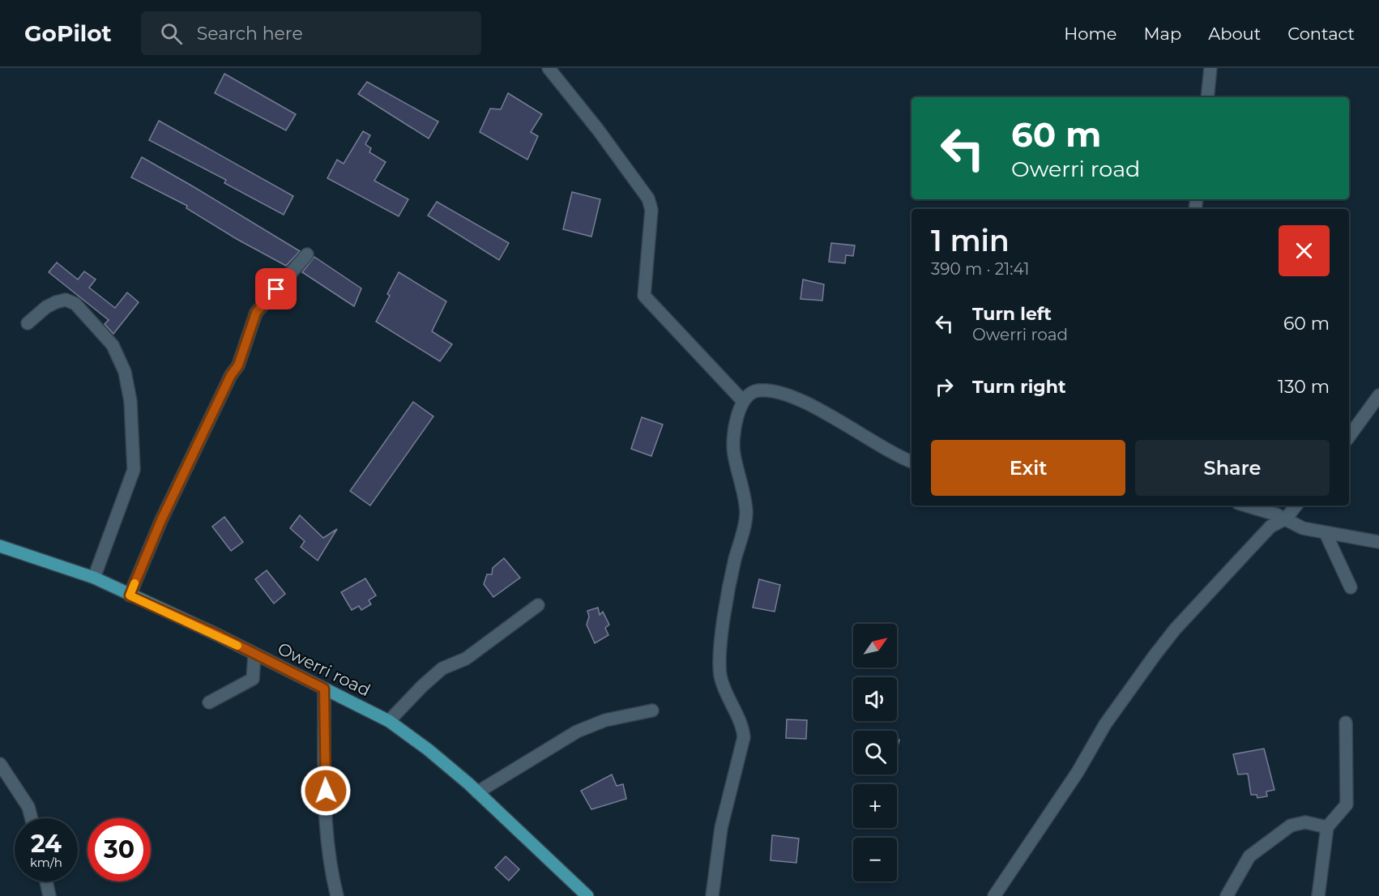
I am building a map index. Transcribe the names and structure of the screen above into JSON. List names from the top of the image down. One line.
{"streets":{"main road":["Owerri road"]},"north":"top right","page":{"header":"GoPilot","search":"Search here","nav":["Home","Map","About","Contact"],"turn":["60 m","Owerri road"],"heading":["1 min","390 m · 21:41"],"list":[{"name":"Turn left","note":"Owerri road","value":"60 m"},{"name":"Turn right","value":"130 m"}],"buttons":["Exit","Share"],"map_buttons":["+","−"],"speed":"24 km/h","limit":"30"}}
